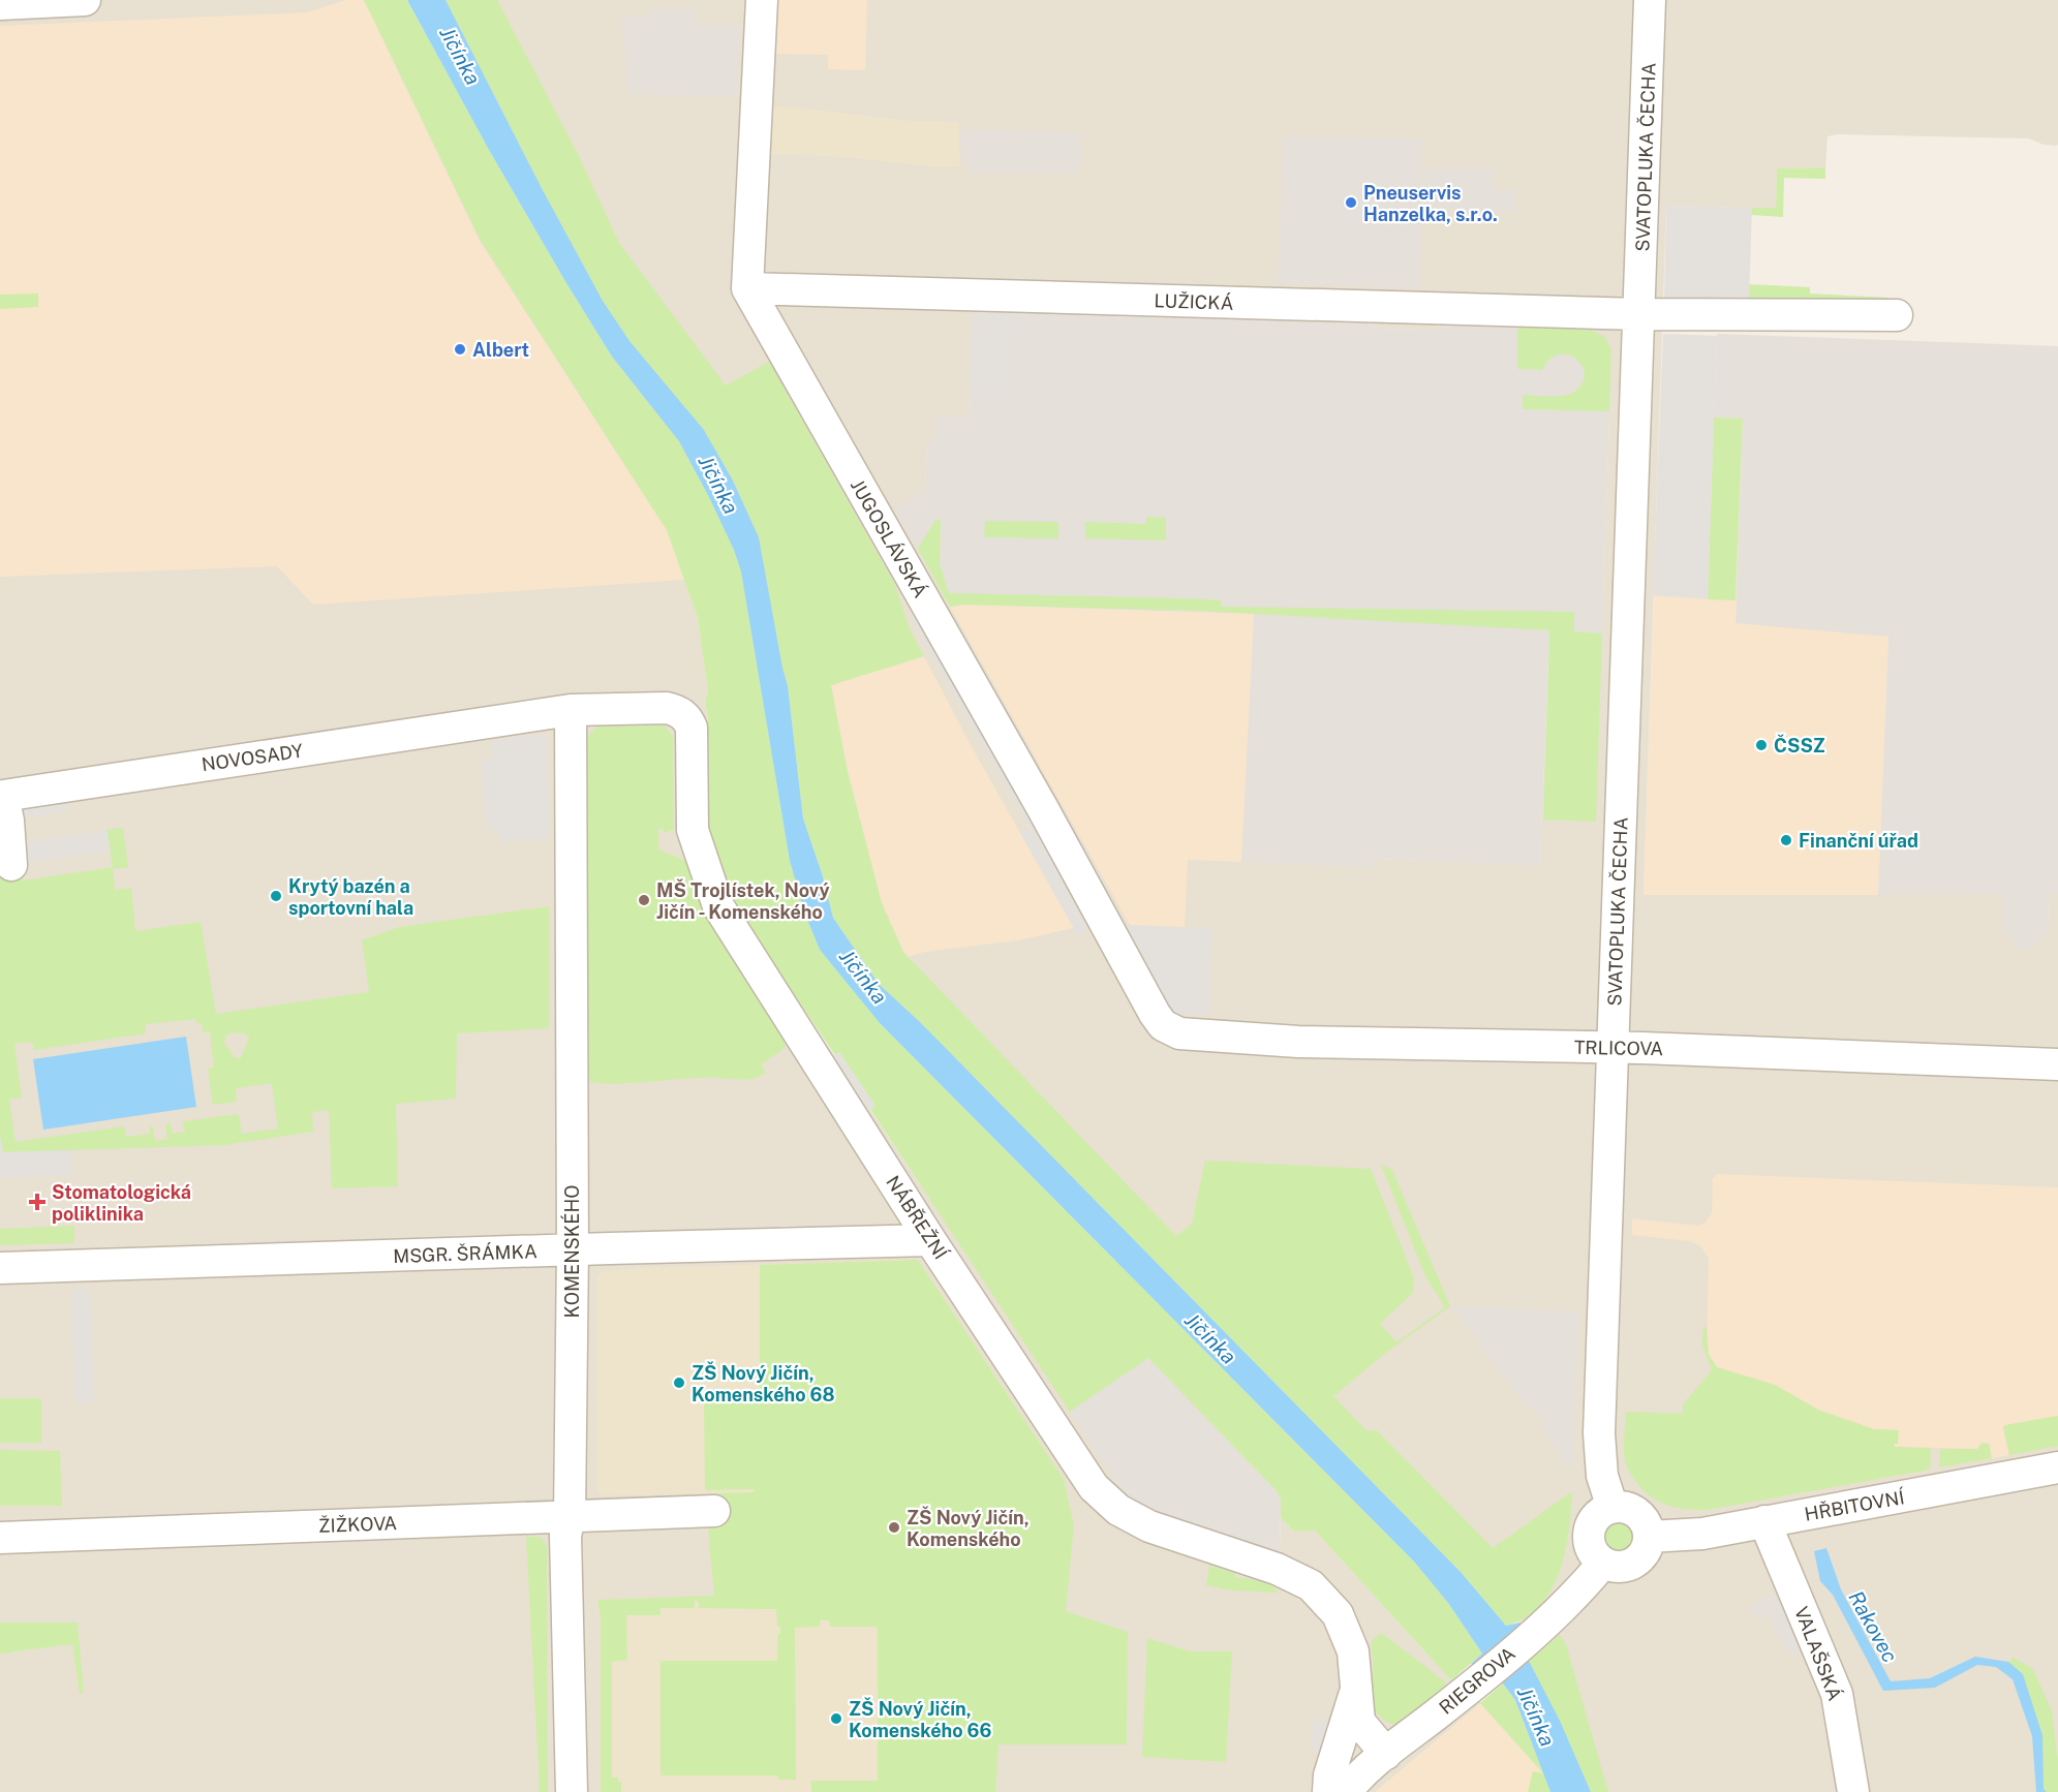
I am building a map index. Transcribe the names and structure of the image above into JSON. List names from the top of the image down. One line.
{"streets":{"street":["SVATOPLUKA ČECHA","LUŽICKÁ","JUGOSLÁVSKÁ","NOVOSADY","TRLICOVA","NÁBŘEŽNÍ","KOMENSKÉHO","MSGR. ŠRÁMKA","HŘBITOVNÍ","ŽIŽKOVA","VALAŠSKÁ","RIEGROVA"]},"crossings":[["SVATOPLUKA ČECHA","LUŽICKÁ"],["SVATOPLUKA ČECHA","TRLICOVA"],["SVATOPLUKA ČECHA","HŘBITOVNÍ"],["SVATOPLUKA ČECHA","RIEGROVA"],["LUŽICKÁ","JUGOSLÁVSKÁ"],["JUGOSLÁVSKÁ","TRLICOVA"],["NOVOSADY","NÁBŘEŽNÍ"],["NOVOSADY","KOMENSKÉHO"],["NÁBŘEŽNÍ","KOMENSKÉHO"],["NÁBŘEŽNÍ","MSGR. ŠRÁMKA"],["NÁBŘEŽNÍ","RIEGROVA"],["KOMENSKÉHO","MSGR. ŠRÁMKA"],["KOMENSKÉHO","ŽIŽKOVA"],["HŘBITOVNÍ","VALAŠSKÁ"],["HŘBITOVNÍ","RIEGROVA"]],"water":["Jičínka","Rakovec"],"places":{"other":["Pneuservis Hanzelka, s.r.o.","Albert","ČSSZ","Finanční úřad","Krytý bazén a sportovní hala","MŠ Trojlístek, Nový Jičín - Komenského","ZŠ Nový Jičín, Komenského 68","ZŠ Nový Jičín, Komenského","ZŠ Nový Jičín, Komenského 66"],"health":["Stomatologická poliklinika"]}}
